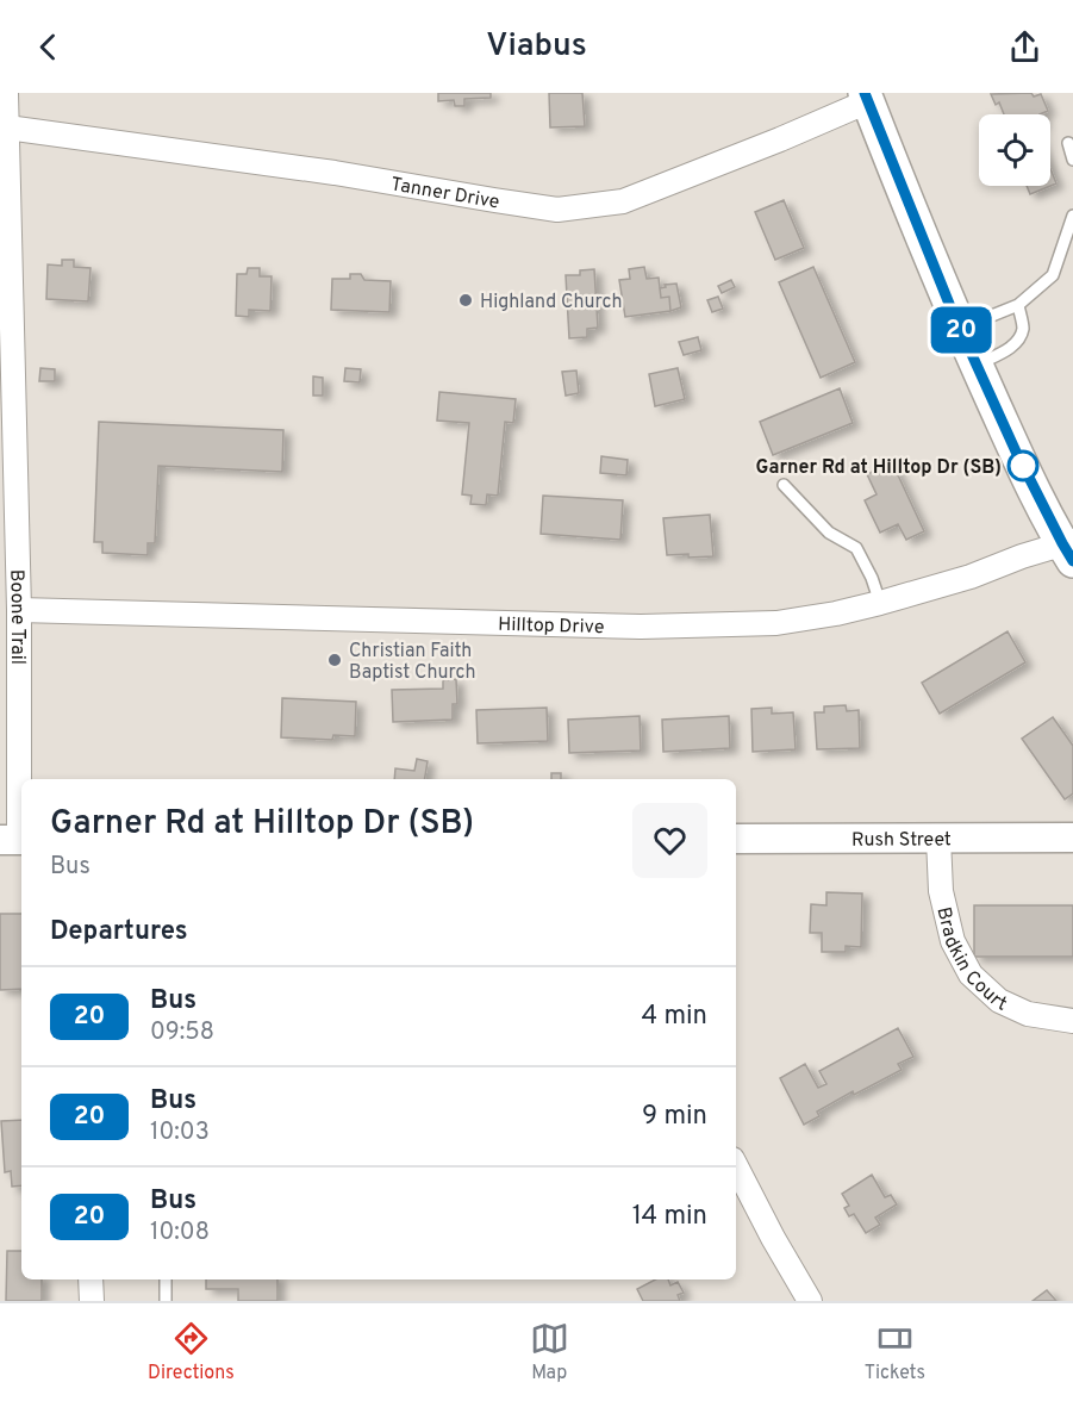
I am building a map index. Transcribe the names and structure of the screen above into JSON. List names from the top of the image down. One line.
{"streets":{"street":["Tanner Drive","Boone Trail","Hilltop Drive","Rush Street","Bradkin Court"]},"crossings":[["Tanner Drive","Boone Trail"],["Boone Trail","Hilltop Drive"],["Rush Street","Bradkin Court"]],"places":["Highland Church","Garner Rd at Hilltop Dr (SB)","Christian Faith Baptist Church"],"lines":["bus line 20"],"page":{"header":"Viabus","on_map":"20","heading":[["Garner Rd at Hilltop Dr (SB)","Bus"],"Departures"],"list":[{"mark":"20","name":"Bus","note":"09:58","value":"4 min"},{"mark":"20","name":"Bus","note":"10:03","value":"9 min"},{"mark":"20","name":"Bus","note":"10:08","value":"14 min"}],"tabs":["Directions","Map","Tickets"]}}
